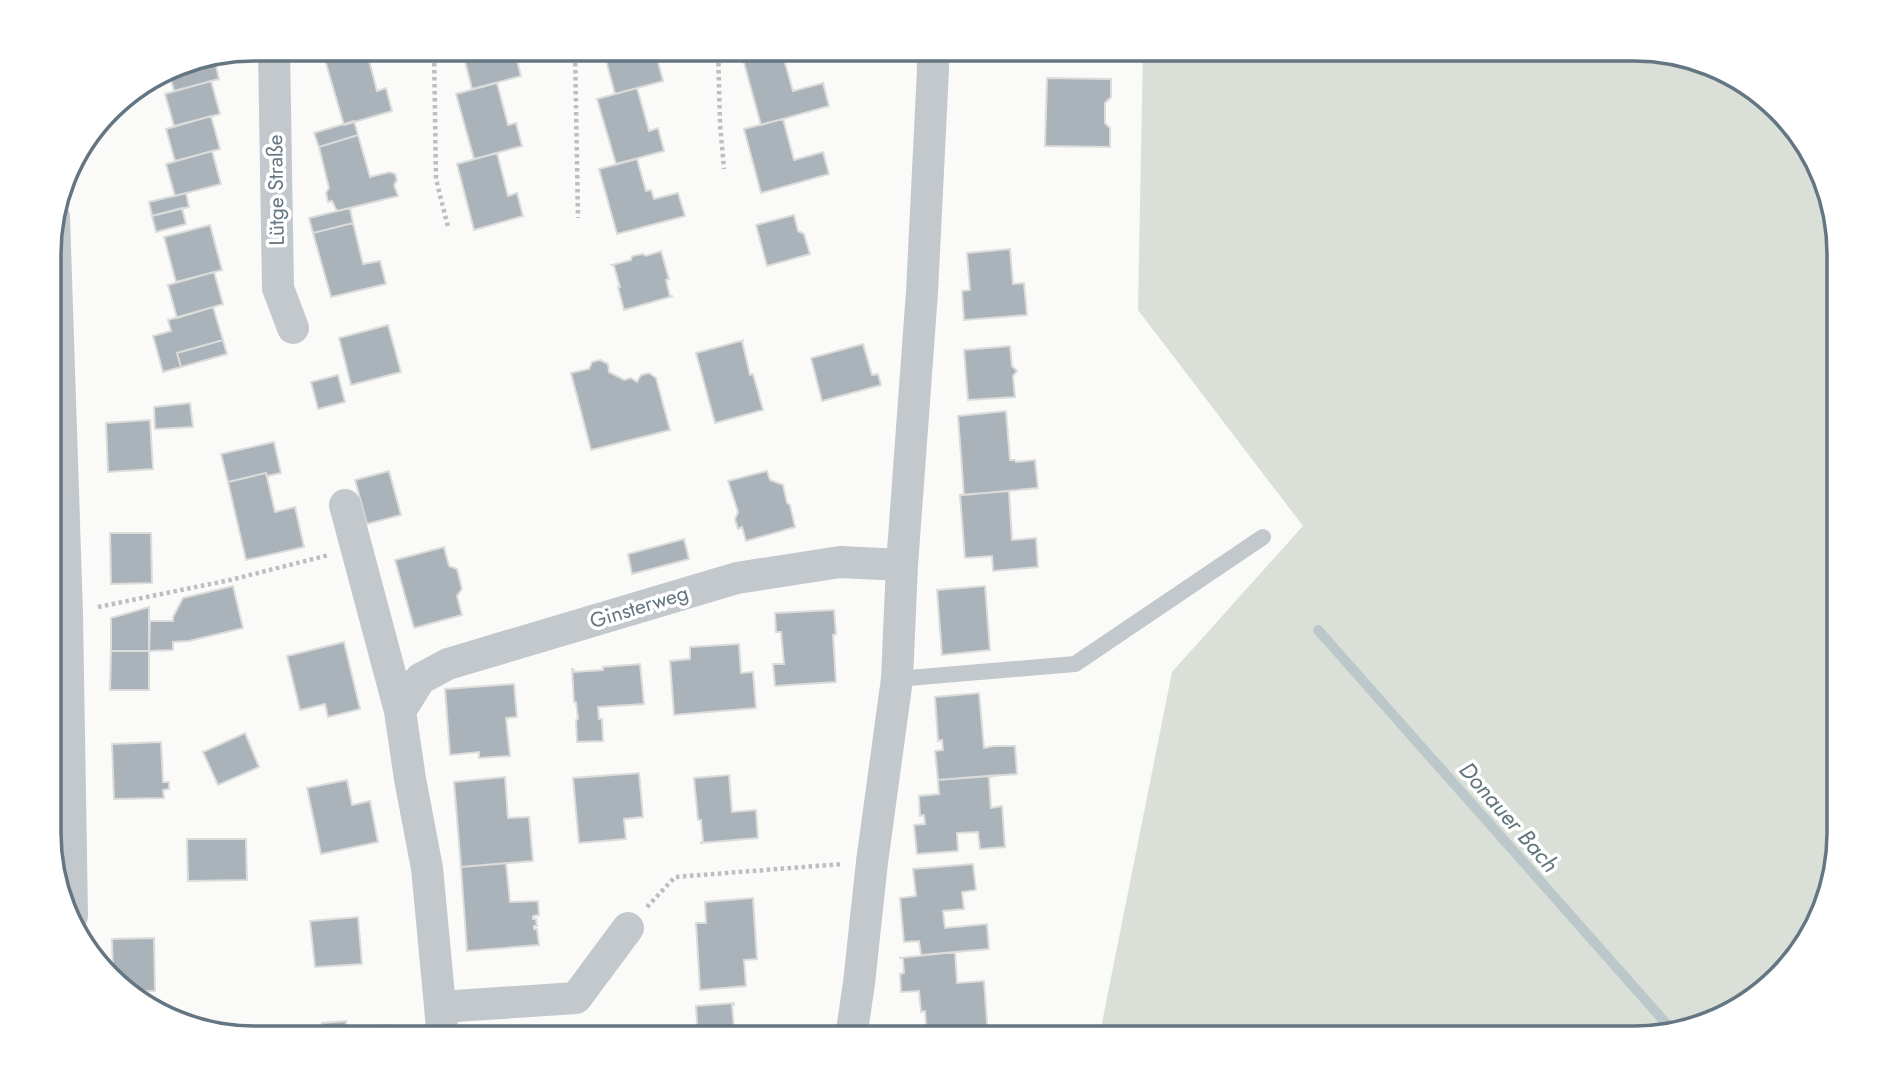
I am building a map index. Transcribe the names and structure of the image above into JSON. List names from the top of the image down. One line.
{"streets":{"street":["Lütge Straße","Ginsterweg"]},"water":["Donauer Bach"]}
